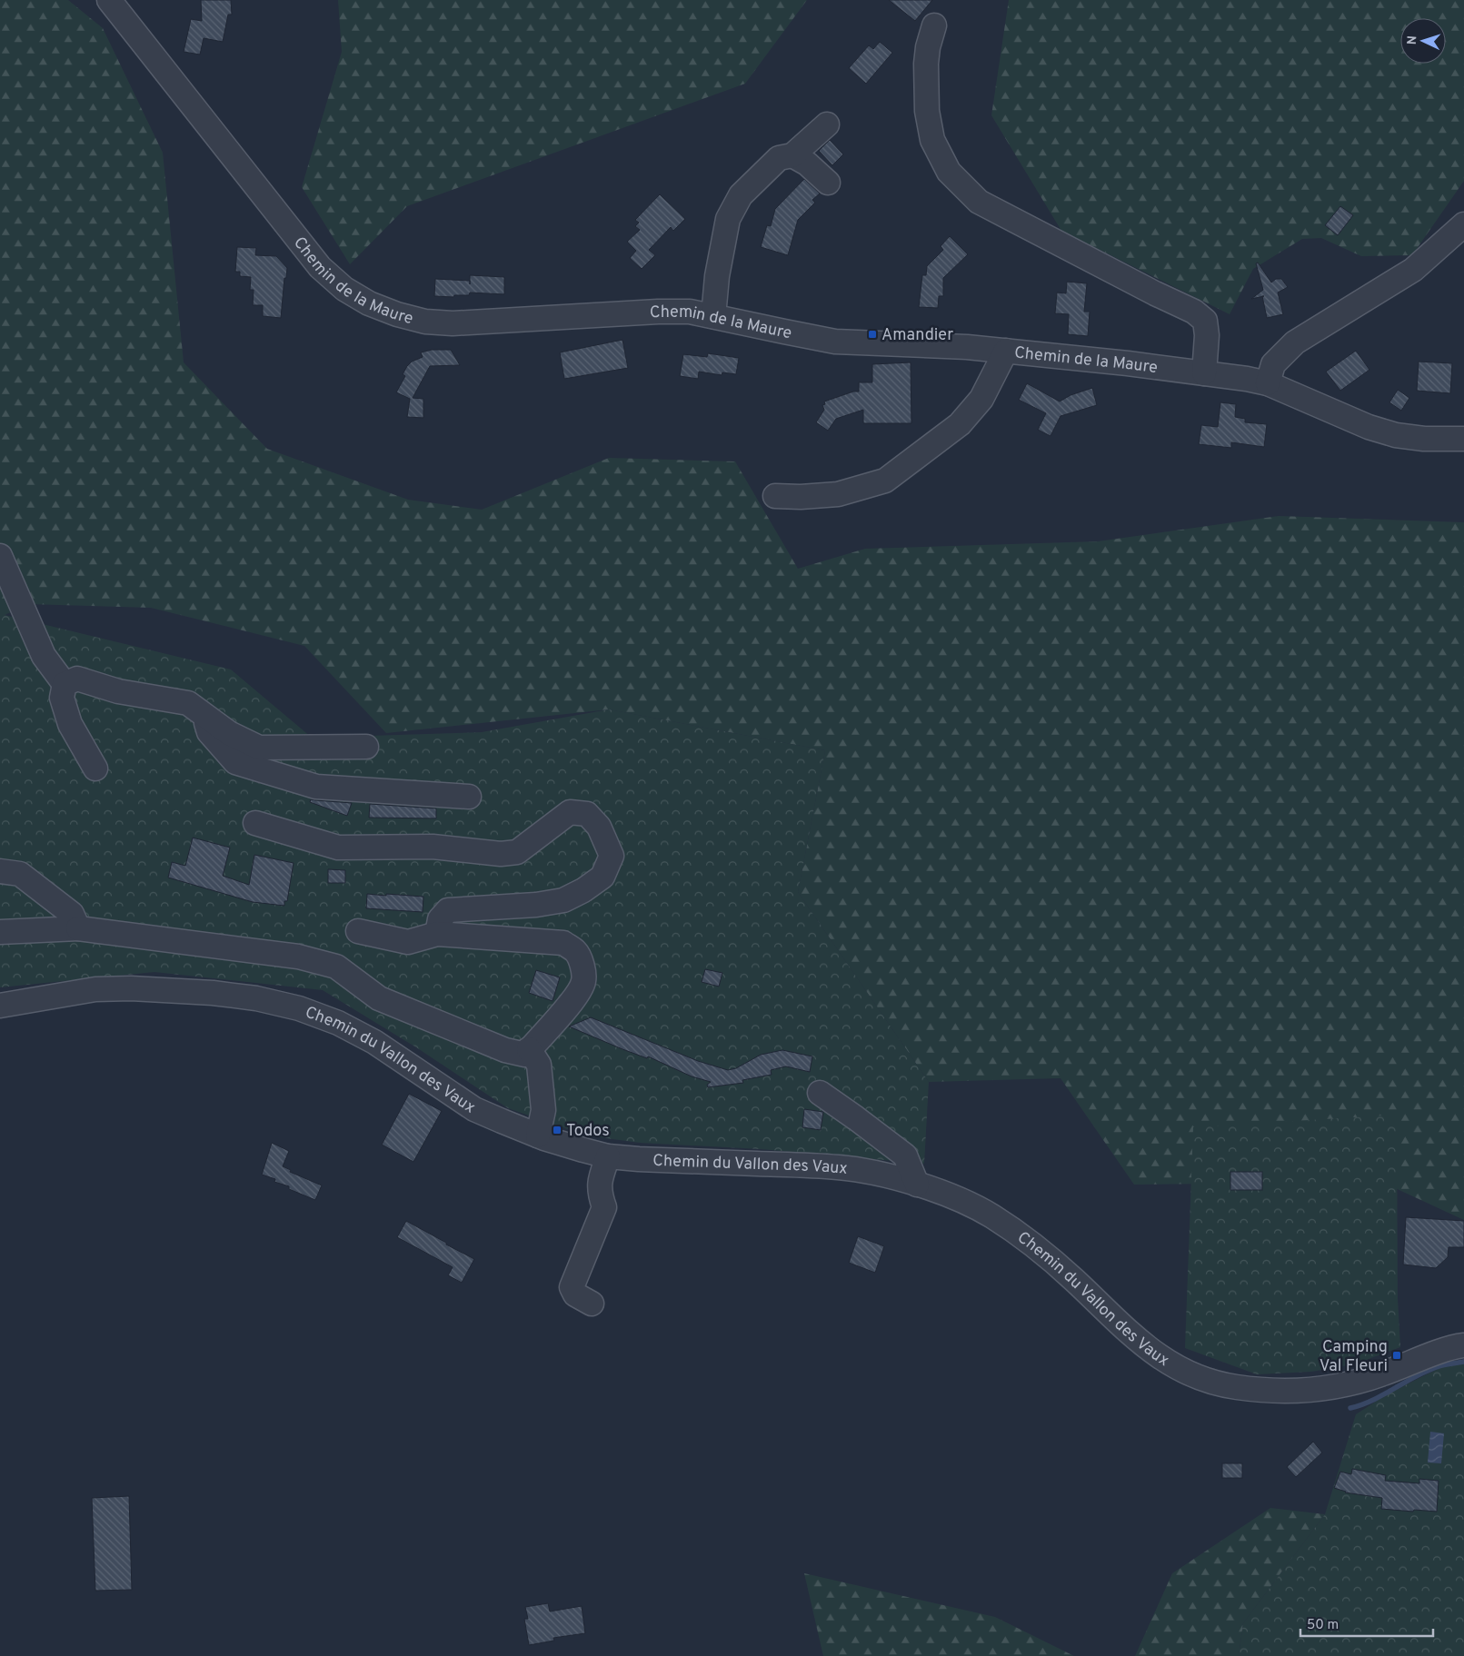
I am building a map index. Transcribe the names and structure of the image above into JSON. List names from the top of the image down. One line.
{"streets":{"street":["Chemin de la Maure","Chemin du Vallon des Vaux"]},"places":{"transit":["Amandier","Todos","Camping Val Fleuri"]},"scale_bar":"50 m","north":"left"}
